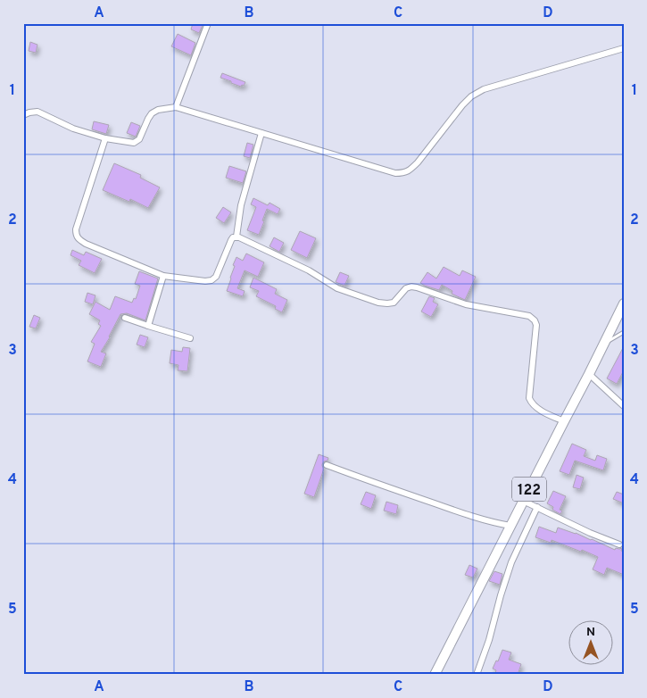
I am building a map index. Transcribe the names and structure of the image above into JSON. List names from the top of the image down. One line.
{"streets":{"main road":["122"]},"north":"top","grid":{"columns":["A","B","C","D"],"rows":["1","2","3","4","5"]}}
